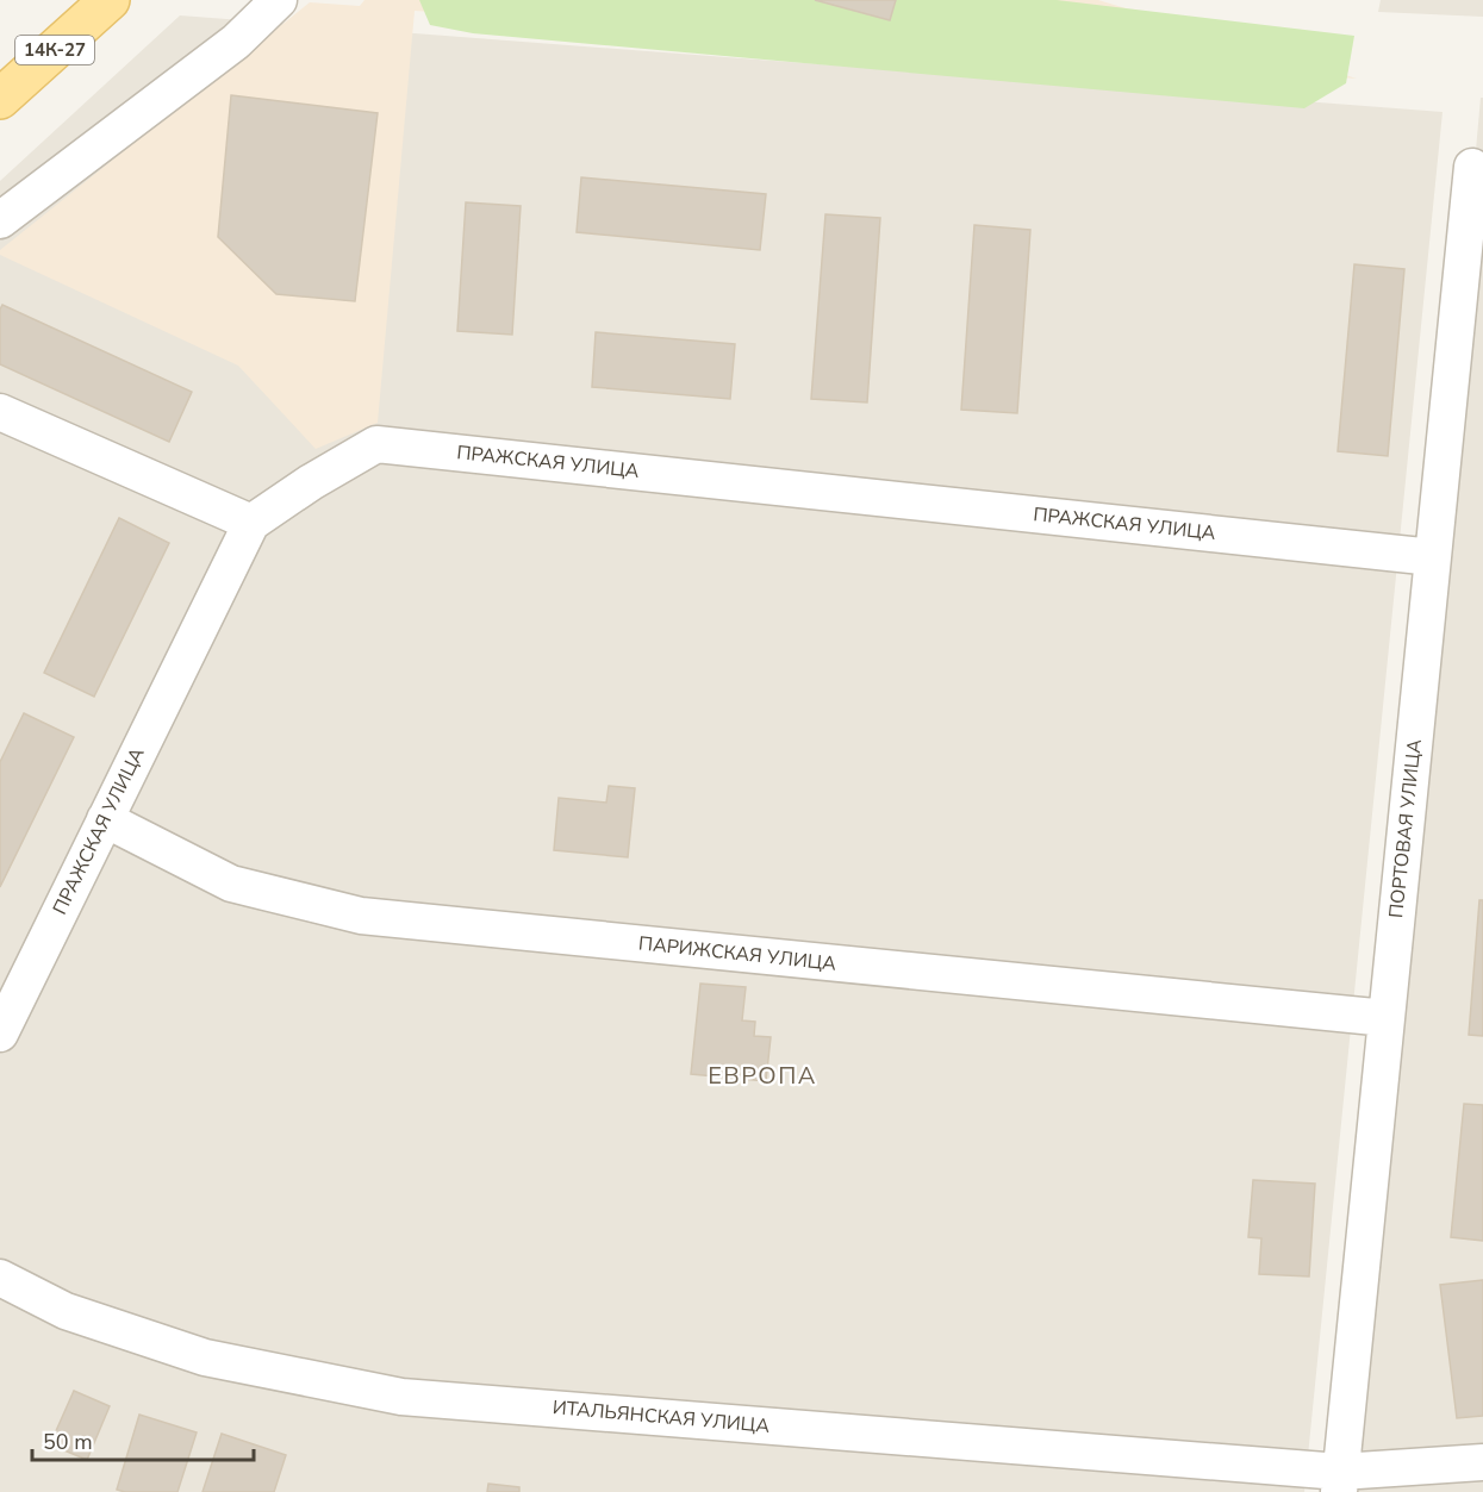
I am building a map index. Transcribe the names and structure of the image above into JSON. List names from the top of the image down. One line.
{"streets":{"main road":["14К-27"],"street":["ПРАЖСКАЯ УЛИЦА","ПОРТОВАЯ УЛИЦА","ПАРИЖСКАЯ УЛИЦА","ИТАЛЬЯНСКАЯ УЛИЦА"]},"crossings":[["ПРАЖСКАЯ УЛИЦА","ПОРТОВАЯ УЛИЦА"],["ПРАЖСКАЯ УЛИЦА","ПАРИЖСКАЯ УЛИЦА"],["ПОРТОВАЯ УЛИЦА","ПАРИЖСКАЯ УЛИЦА"],["ПОРТОВАЯ УЛИЦА","ИТАЛЬЯНСКАЯ УЛИЦА"]],"districts":["ЕВРОПА"],"scale_bar":"50 m"}
